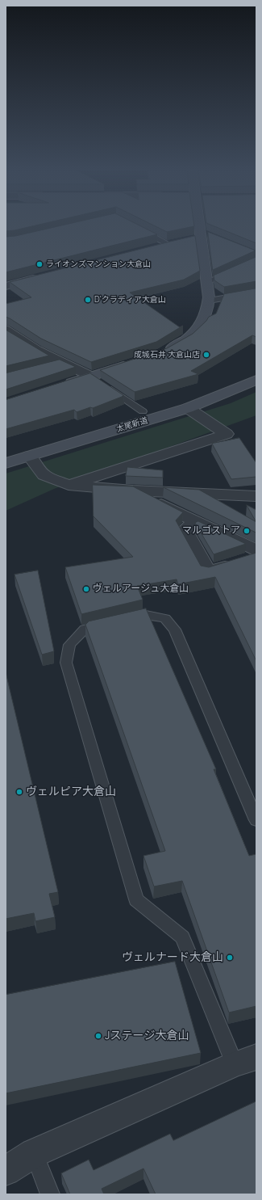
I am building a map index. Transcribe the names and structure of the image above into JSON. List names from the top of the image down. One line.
{"streets":{"street":["太尾新道"]},"places":["ライオンズマンション大倉山","D'クラディア大倉山","成城石井 大倉山店","マルゴストア","ヴェルアージュ大倉山","ヴェルピア大倉山","ヴェルナード大倉山","Jステージ大倉山"]}
